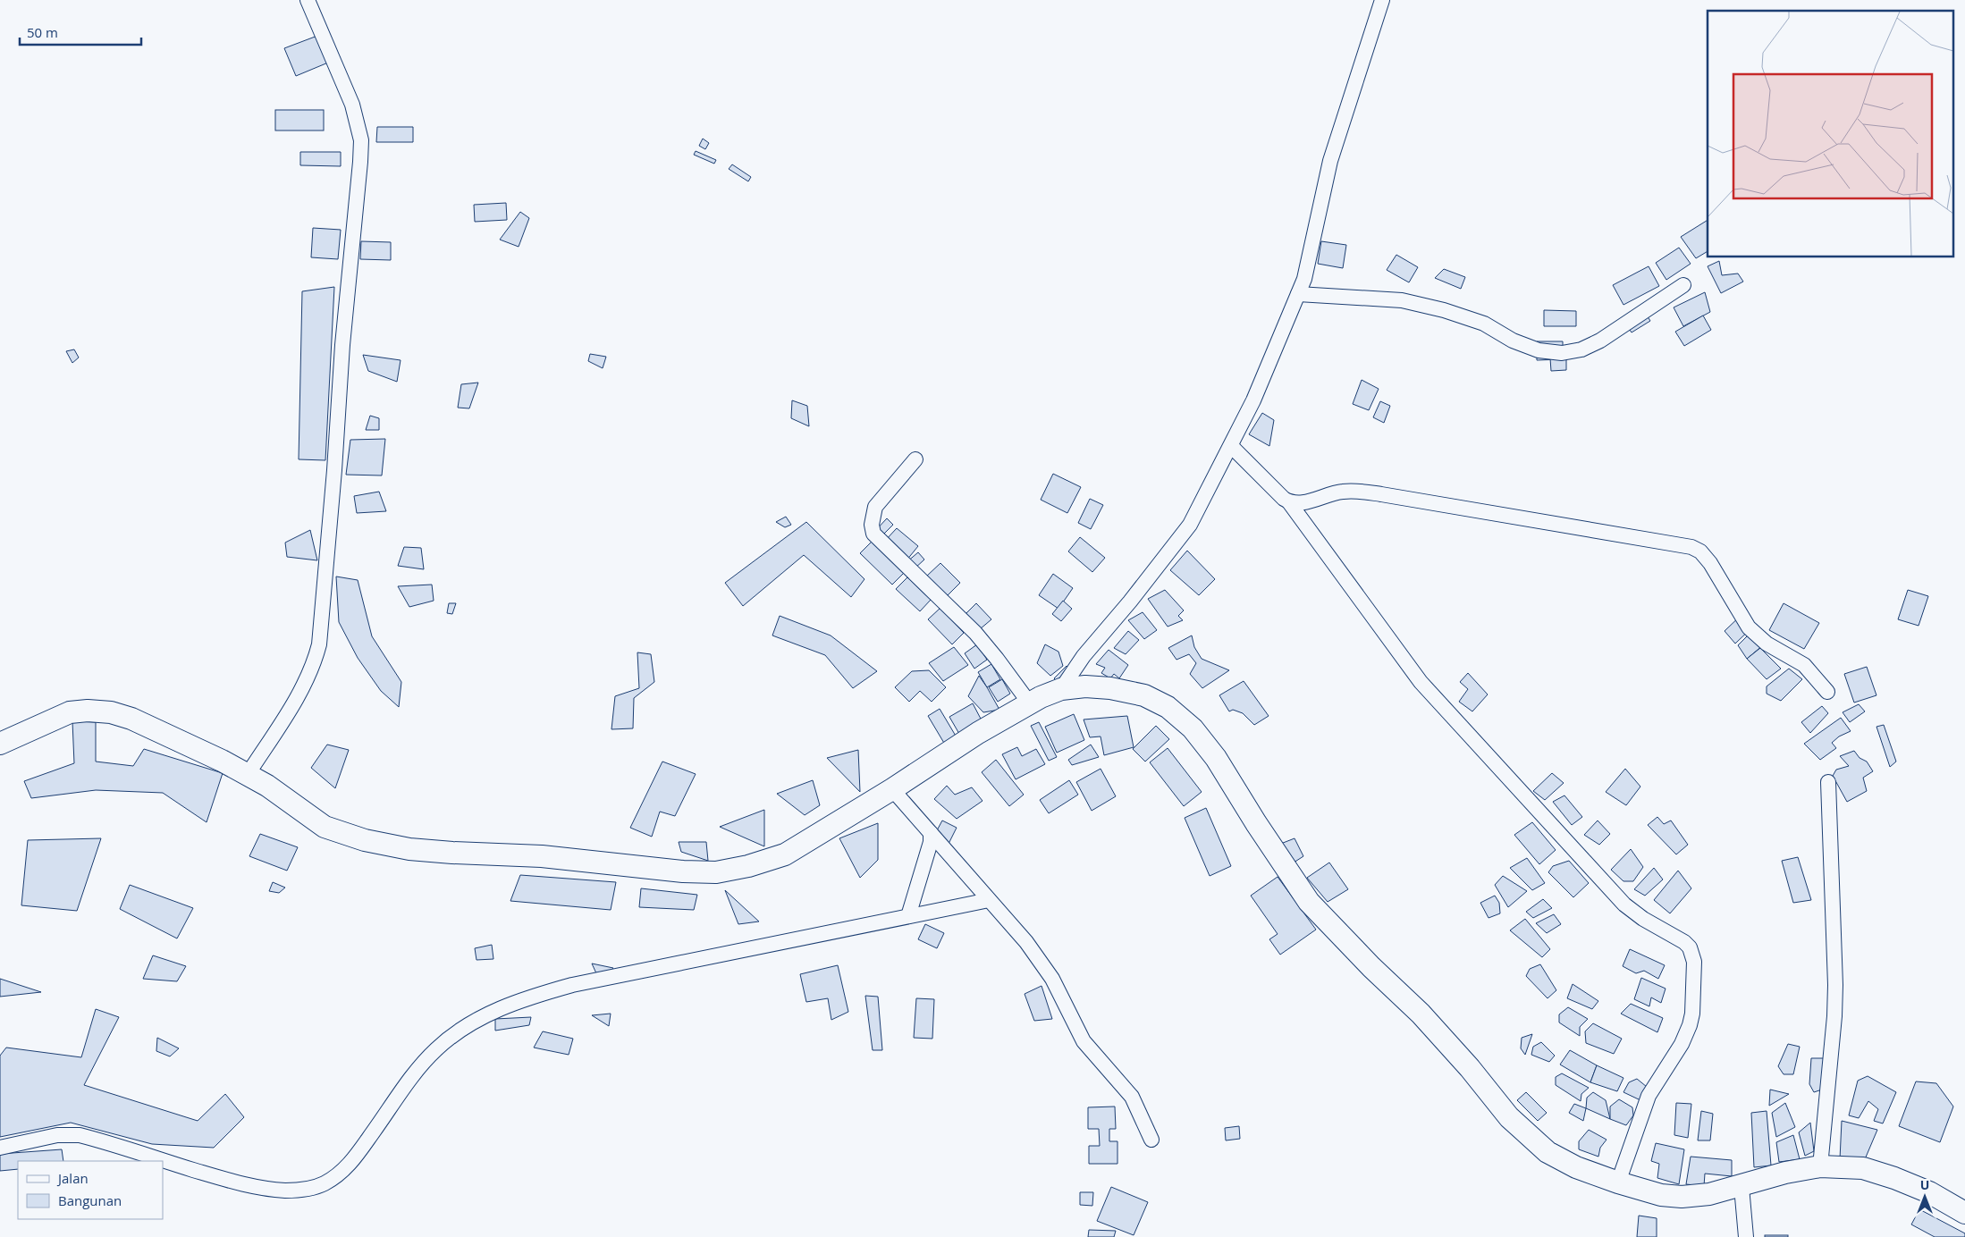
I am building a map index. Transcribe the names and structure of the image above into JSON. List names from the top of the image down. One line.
{"legend":["Jalan","Bangunan"],"scale_bar":"50 m","north":"top"}
